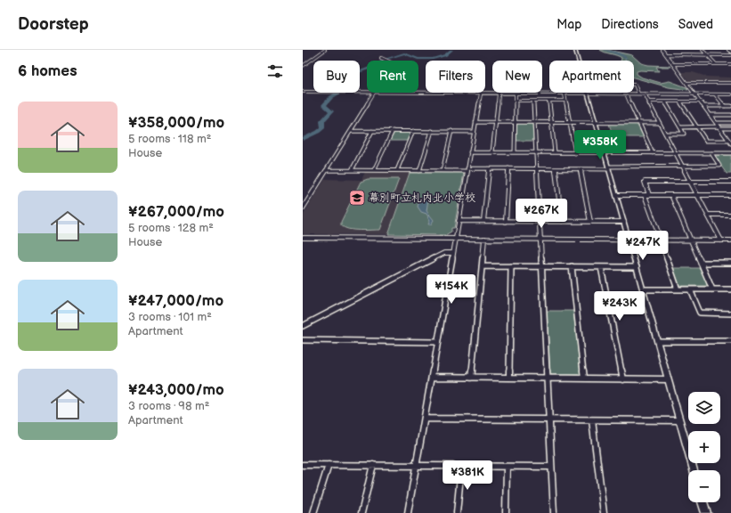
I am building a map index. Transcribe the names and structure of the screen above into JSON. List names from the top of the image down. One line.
{"places":{"school or university":["幕別町立札内北小学校"]},"page":{"header":"Doorstep","nav":["Map","Directions","Saved"],"heading":"6 homes","chip":["Buy","Rent","Filters","New","Apartment"],"list":[{"name":"¥358,000/mo","note":"5 rooms · 118 m² · House"},{"name":"¥267,000/mo","note":"5 rooms · 128 m² · House"},{"name":"¥247,000/mo","note":"3 rooms · 101 m² · Apartment"},{"name":"¥243,000/mo","note":"3 rooms · 98 m² · Apartment"}],"price":["¥358K","¥267K","¥247K","¥154K","¥243K","¥381K"],"map_buttons":["+","−"]}}
